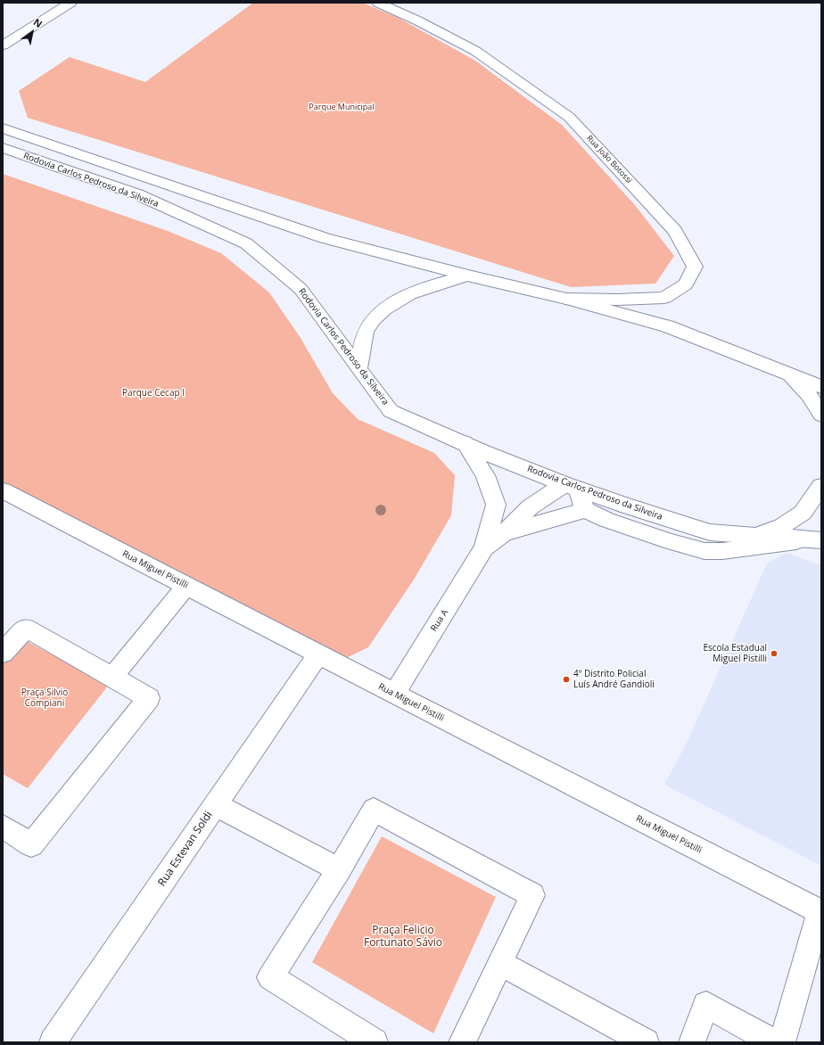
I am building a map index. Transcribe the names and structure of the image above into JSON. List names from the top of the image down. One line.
{"streets":{"street":["Rua João Botossi","Rodovia Carlos Pedroso da Silveira","Rua Miguel Pistilli","Rua A","Rua Estevan Soldi"]},"crossings":[["Rua João Botossi","Rodovia Carlos Pedroso da Silveira"],["Rodovia Carlos Pedroso da Silveira","Rua A"],["Rua Miguel Pistilli","Rua A"],["Rua Miguel Pistilli","Rua Estevan Soldi"]],"parks":["Parque Municipal","Parque Cecap I","Praça Silvio Compiani","Praça Felicio Fortunato Sávio"],"places":["Escola Estadual Miguel Pistilli","4º Distrito Policial Luís André Gandioli"],"north":"top right"}
